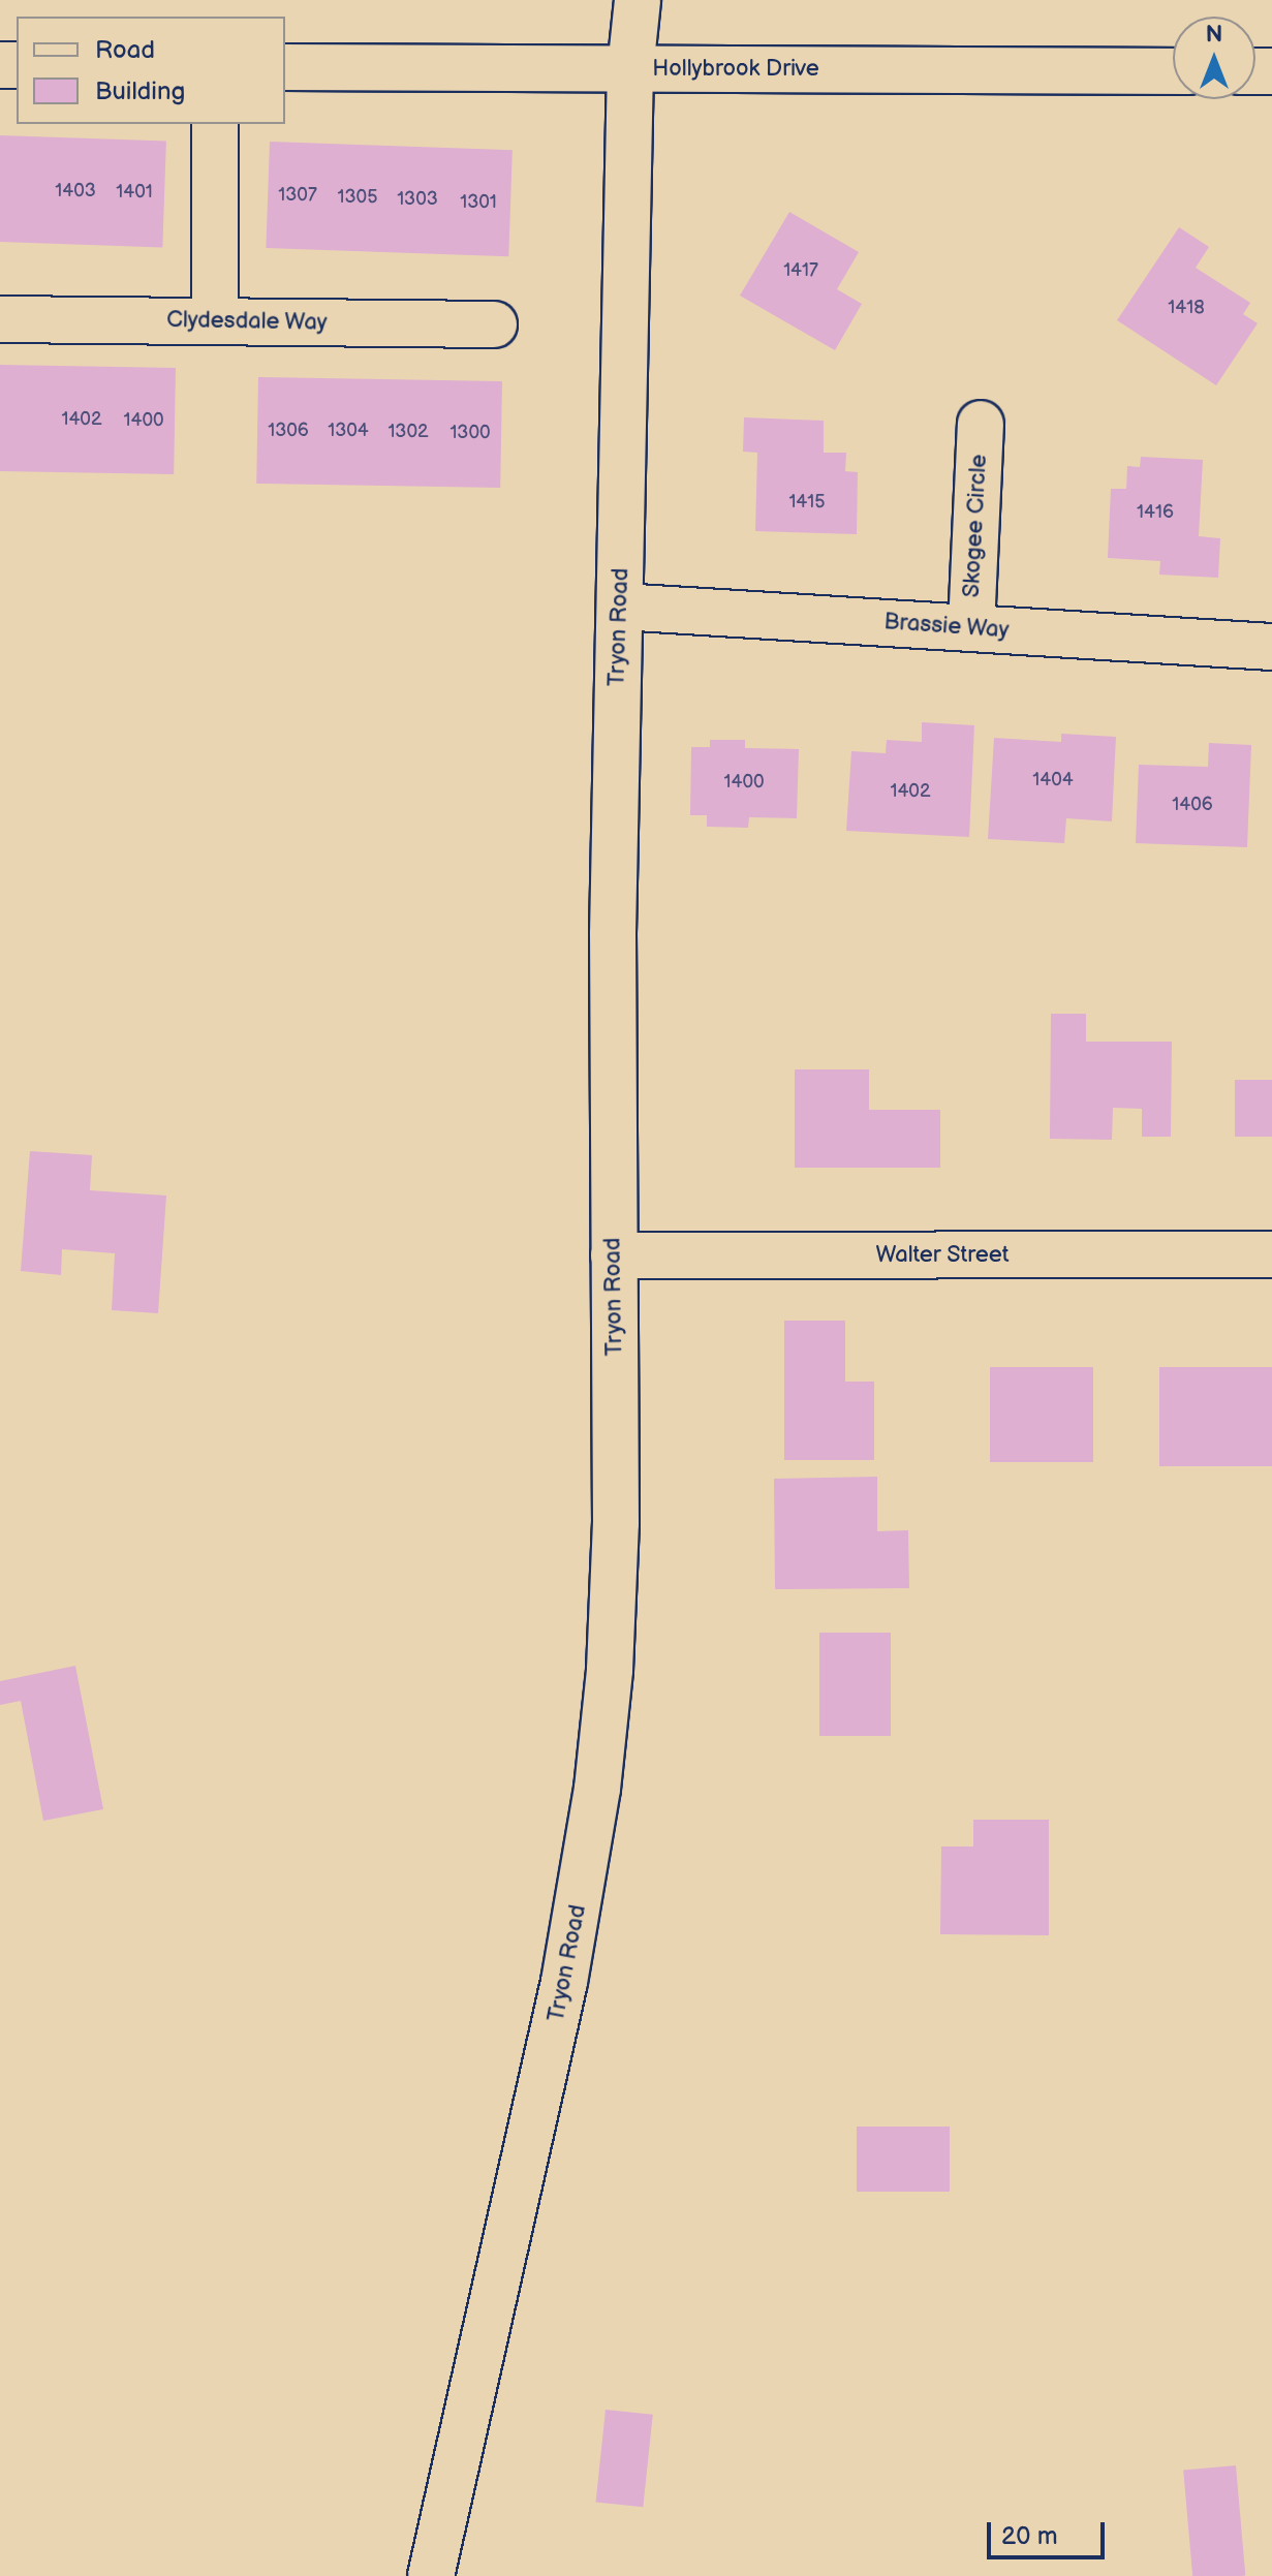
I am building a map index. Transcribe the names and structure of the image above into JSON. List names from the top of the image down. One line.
{"streets":{"street":["Hollybrook Drive","Clydesdale Way","Skogee Circle","Brassie Way","Tryon Road","Walter Street"]},"crossings":[["Hollybrook Drive","Tryon Road"],["Skogee Circle","Brassie Way"],["Brassie Way","Tryon Road"],["Tryon Road","Walter Street"]],"house_numbers":["1403","1401","1307","1305","1303","1301","1417","1418","1402","1400","1306","1304","1302","1300","1415","1416","1404","1400","1402","1406"],"legend":["Road","Building"],"scale_bar":"20 m","north":"top"}
